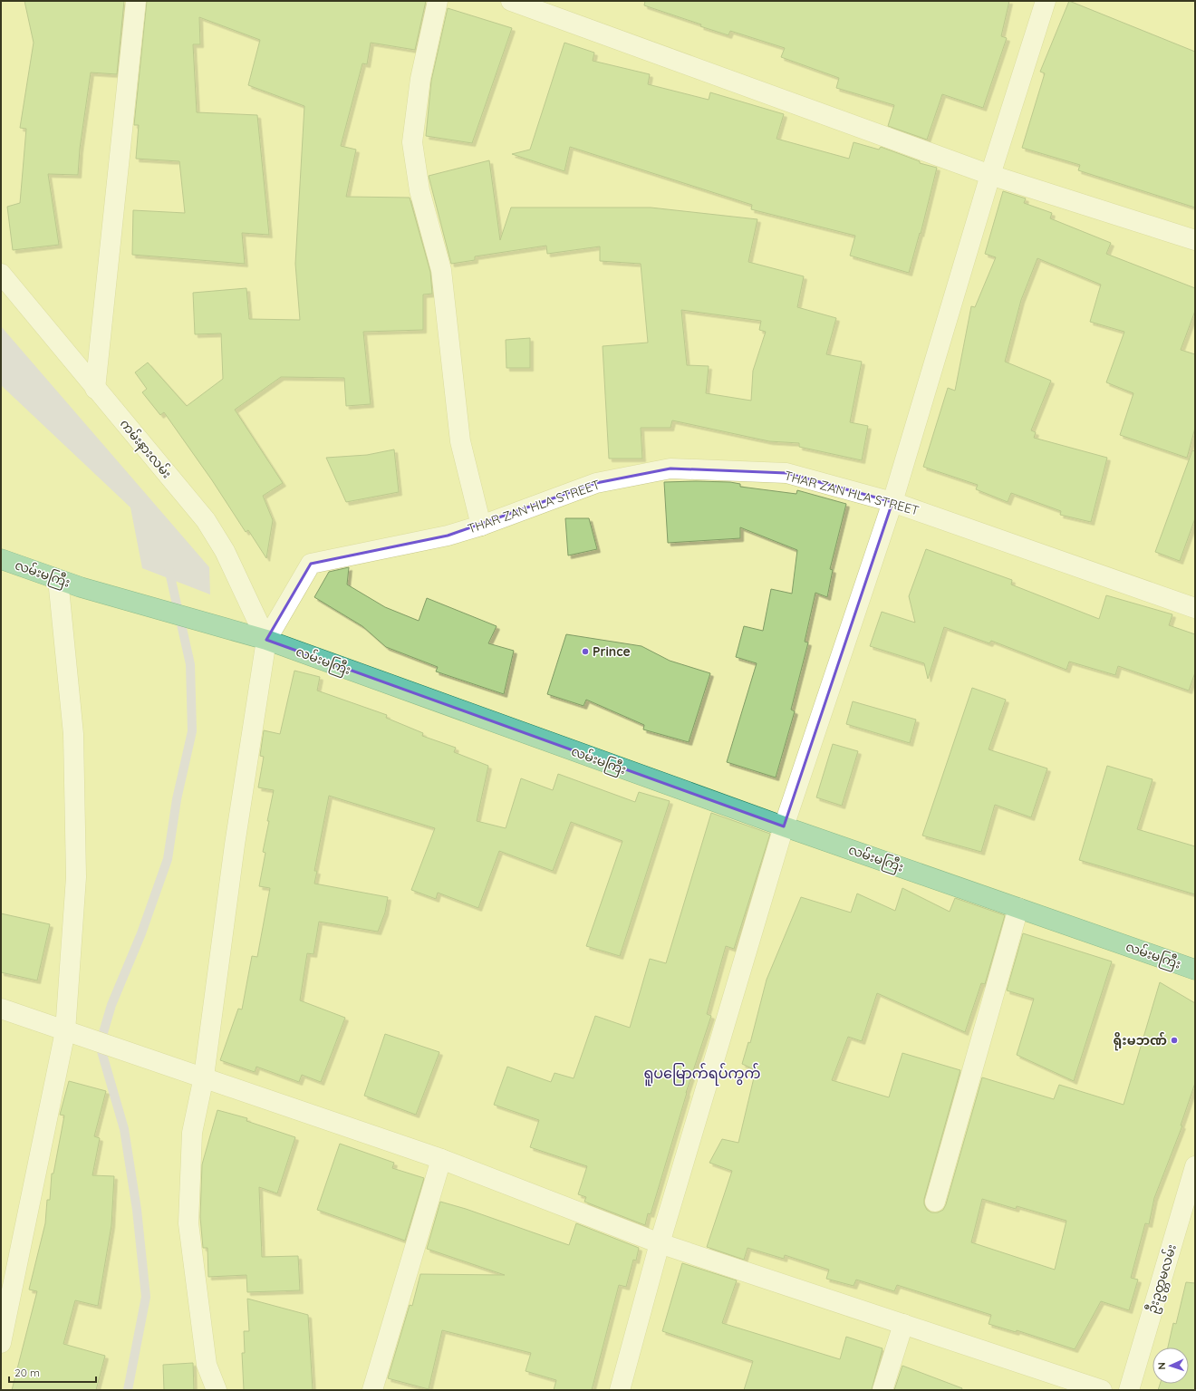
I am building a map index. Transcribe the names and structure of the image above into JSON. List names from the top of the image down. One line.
{"streets":{"main road":["လမ်းမကြီး"],"street":["ကမ်းနားလမ်း","THAR ZAN HLA STREET","ဦးဥတ္တမလမ်း"]},"crossings":[["ကမ်းနားလမ်း","THAR ZAN HLA STREET"],["ကမ်းနားလမ်း","လမ်းမကြီး"],["THAR ZAN HLA STREET","လမ်းမကြီး"]],"districts":["ရူပမြောက်ရပ်ကွက်"],"places":["Prince","ရိုးမဘဏ်"],"scale_bar":"20 m","north":"left"}
